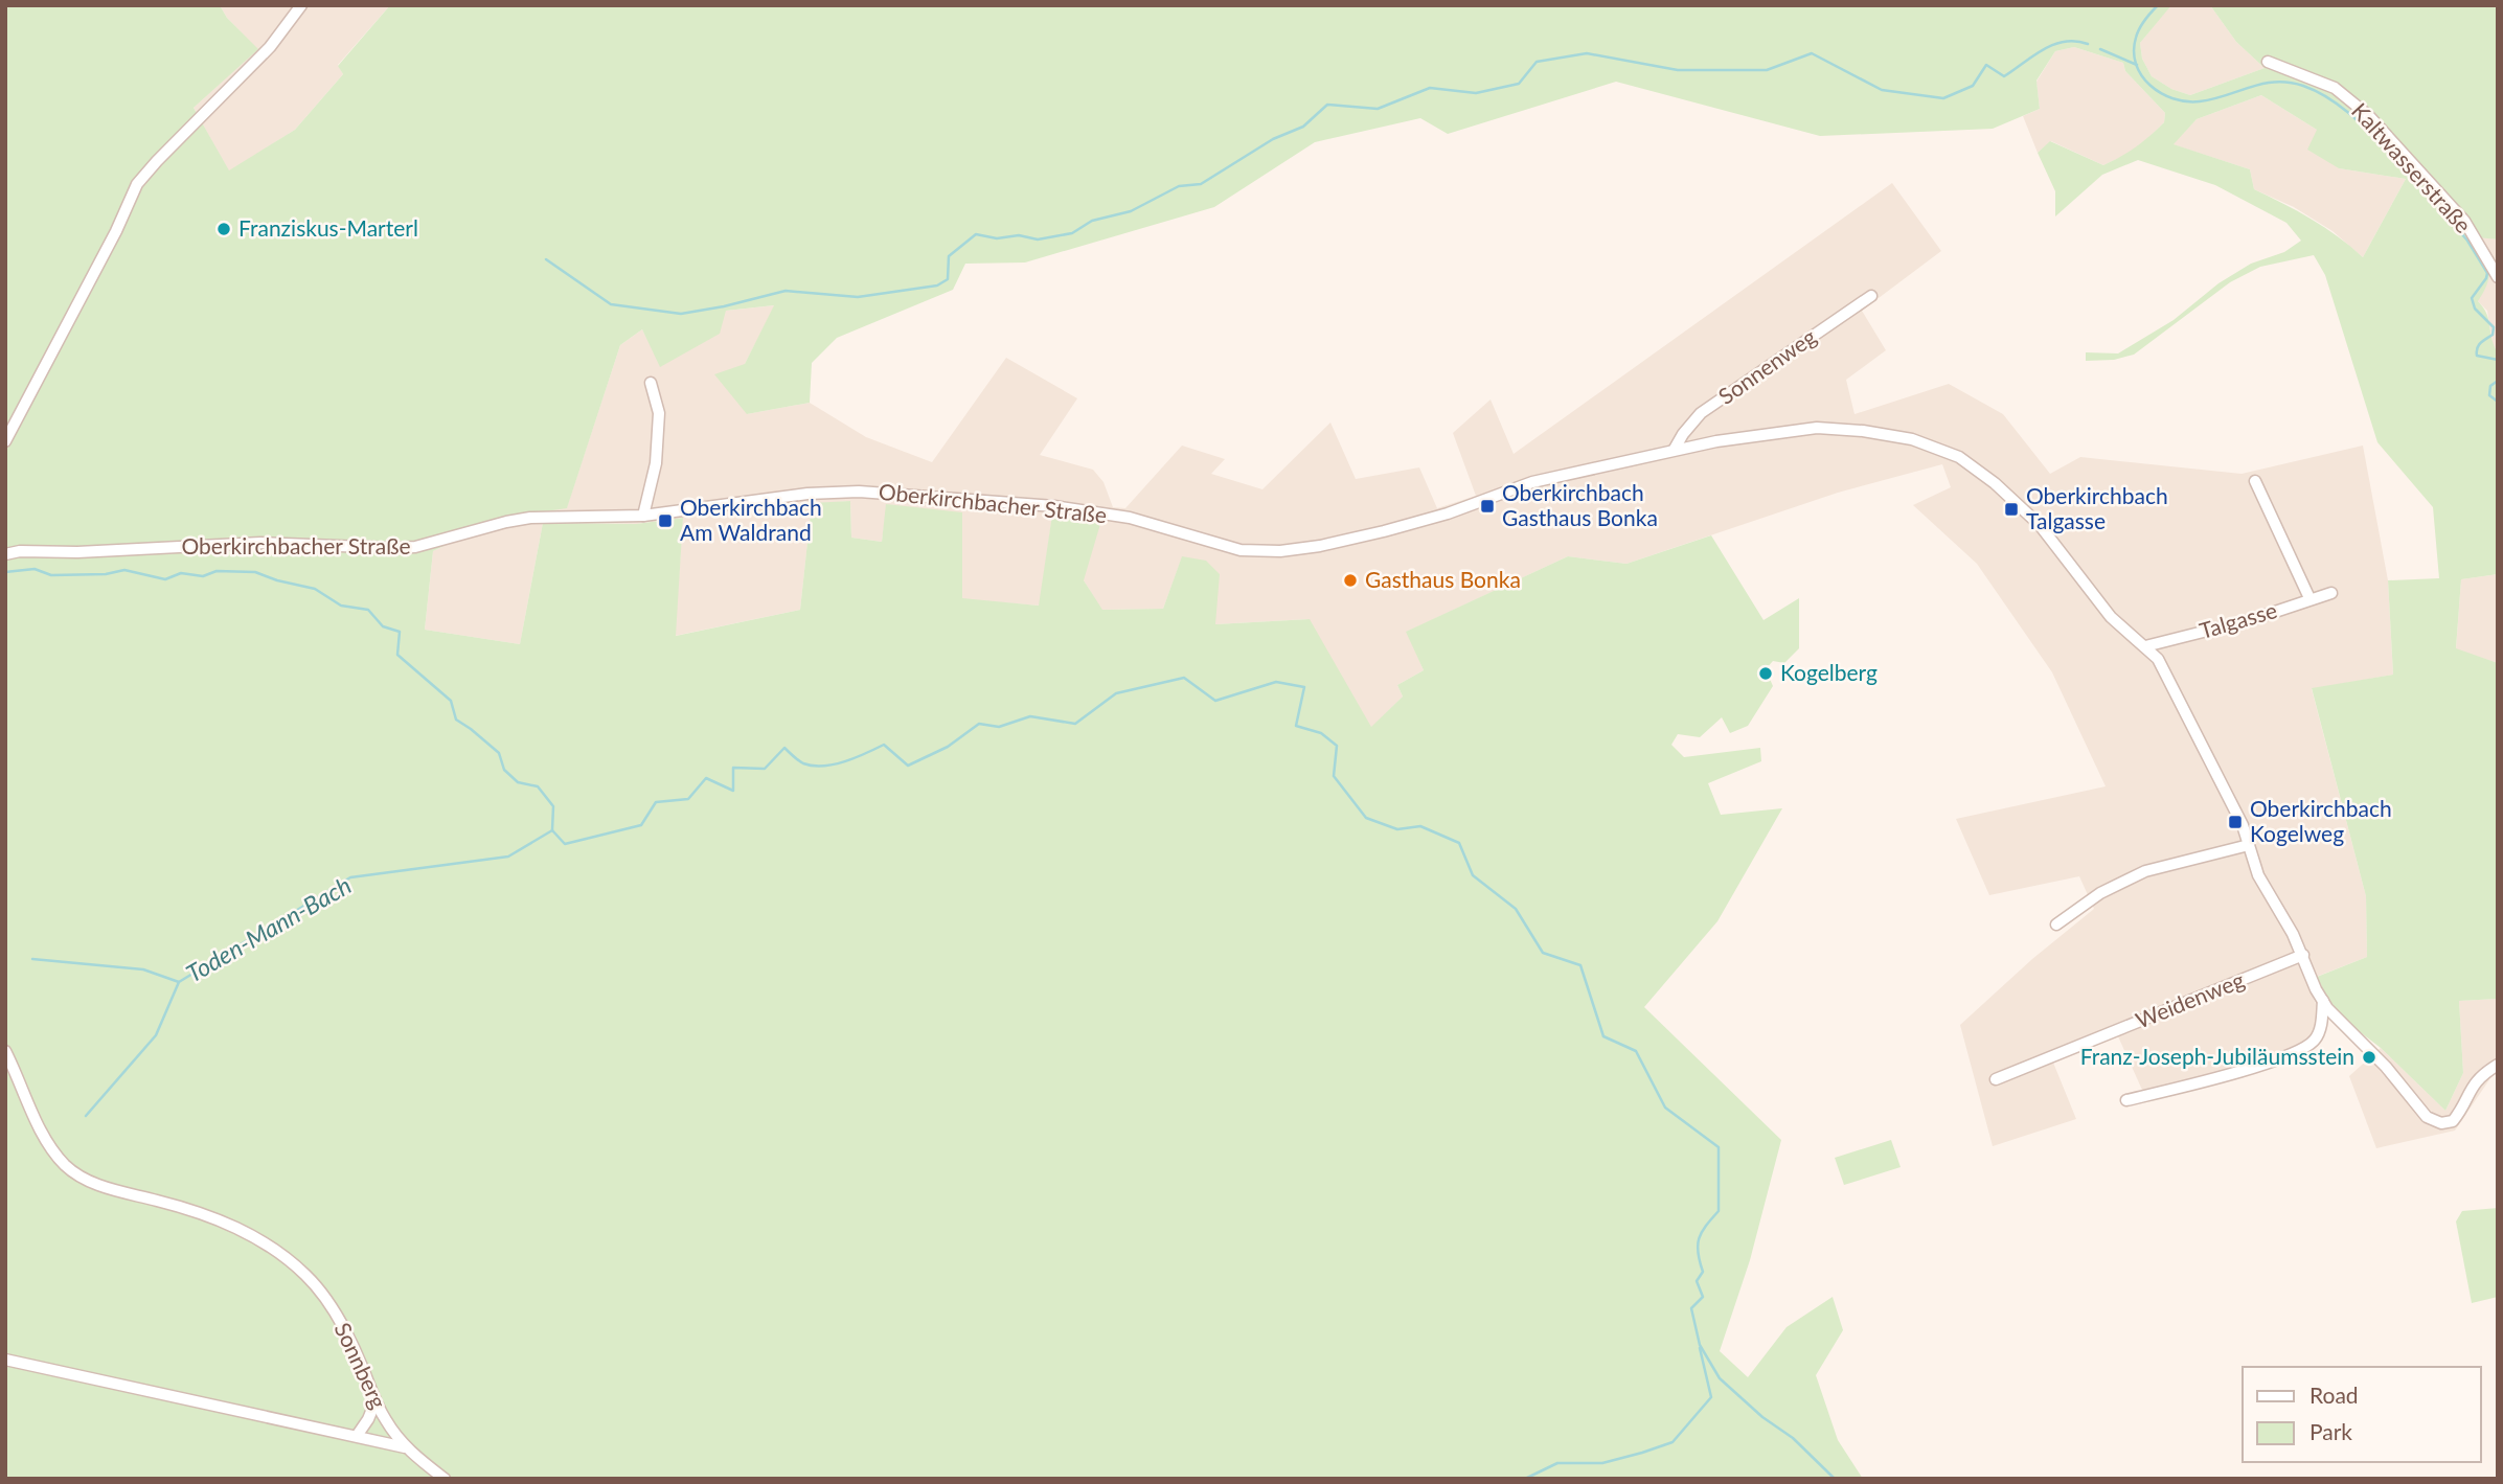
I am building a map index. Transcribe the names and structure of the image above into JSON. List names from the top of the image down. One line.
{"streets":{"street":["Kaltwasserstraße","Sonnenweg","Oberkirchbacher Straße","Talgasse","Weidenweg","Sonnberg"]},"crossings":[["Sonnenweg","Oberkirchbacher Straße"],["Oberkirchbacher Straße","Talgasse"],["Oberkirchbacher Straße","Weidenweg"]],"water":["Toden-Mann-Bach"],"places":{"other":["Franziskus-Marterl","Gasthaus Bonka","Kogelberg","Franz-Joseph-Jubiläumsstein"],"transit":["Oberkirchbach Gasthaus Bonka","Oberkirchbach Talgasse","Oberkirchbach Am Waldrand","Oberkirchbach Kogelweg"]},"legend":["Road","Park"]}
